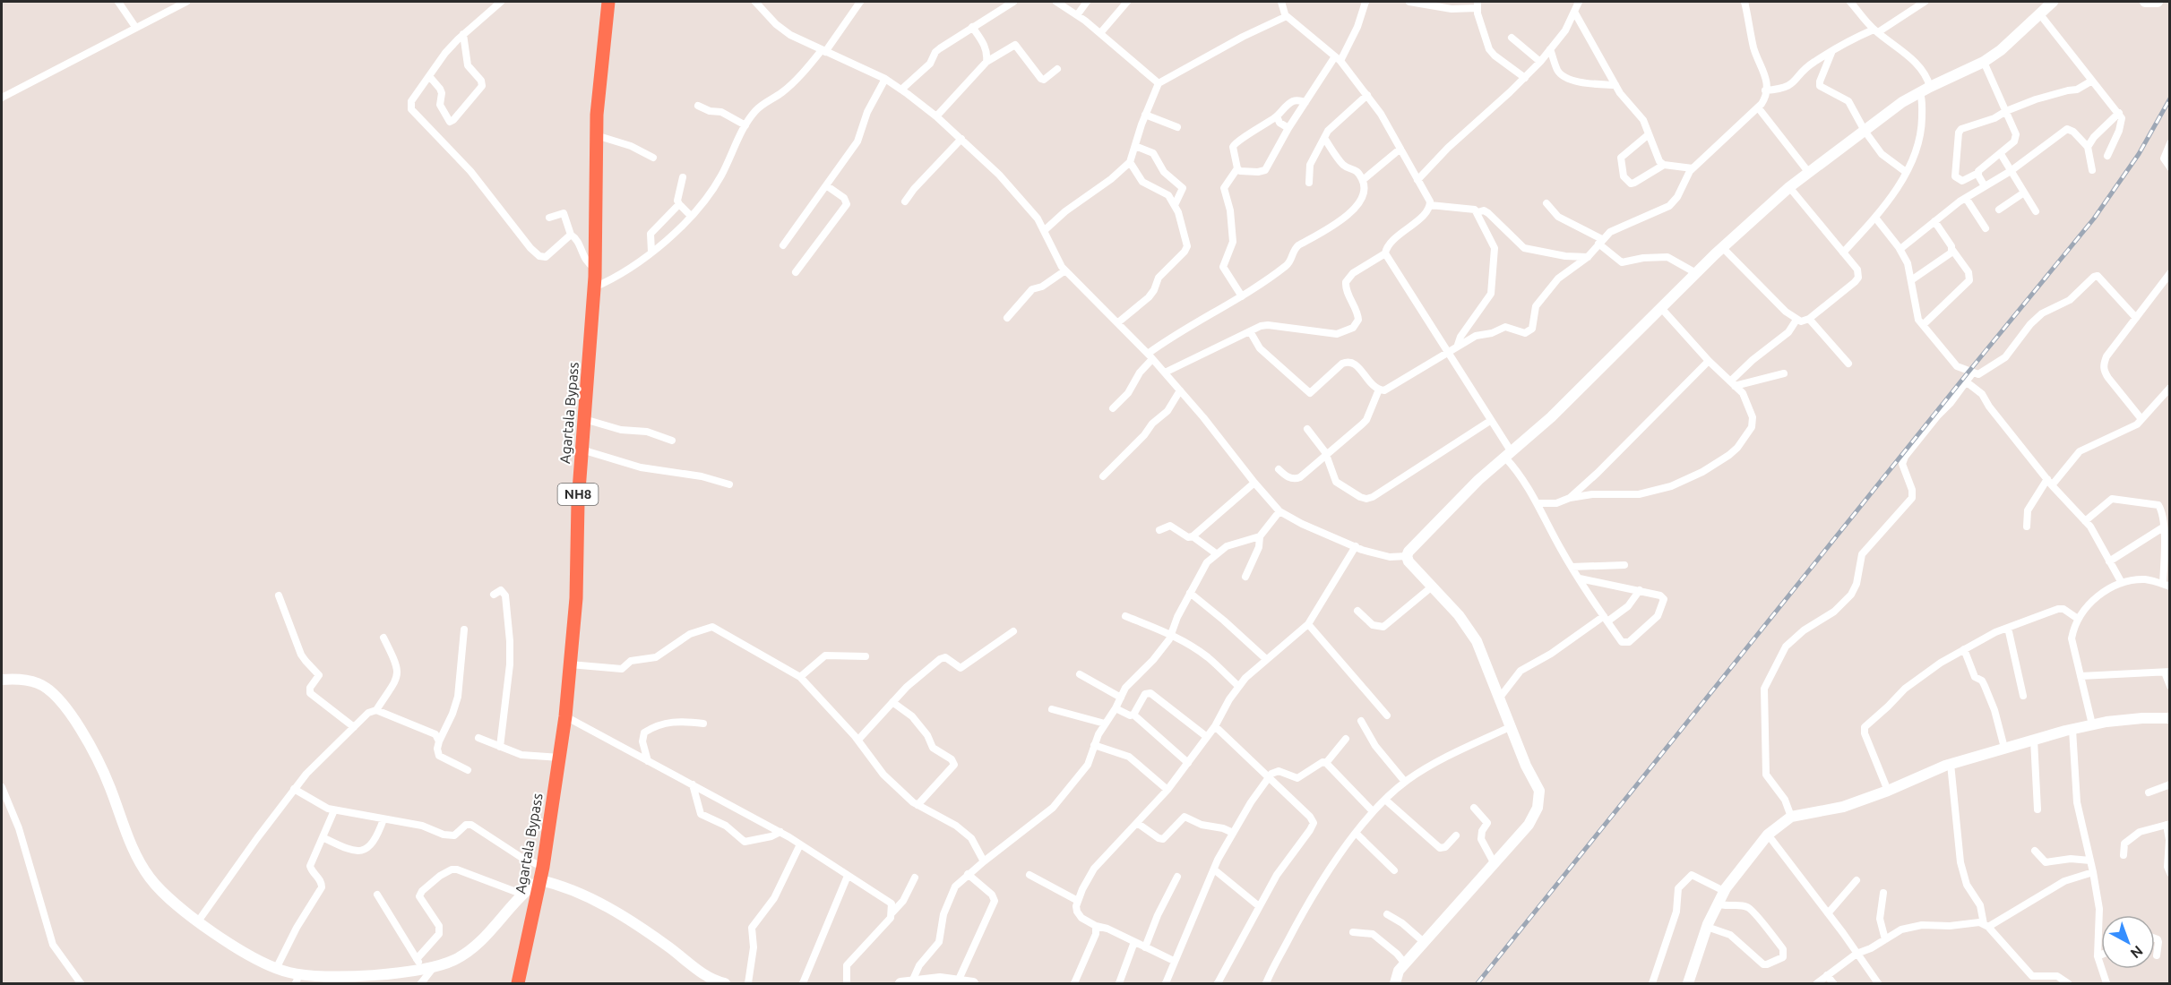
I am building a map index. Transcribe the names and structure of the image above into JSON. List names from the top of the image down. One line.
{"streets":{"highway":["Agartala Bypass","NH8"]},"north":"bottom right"}
